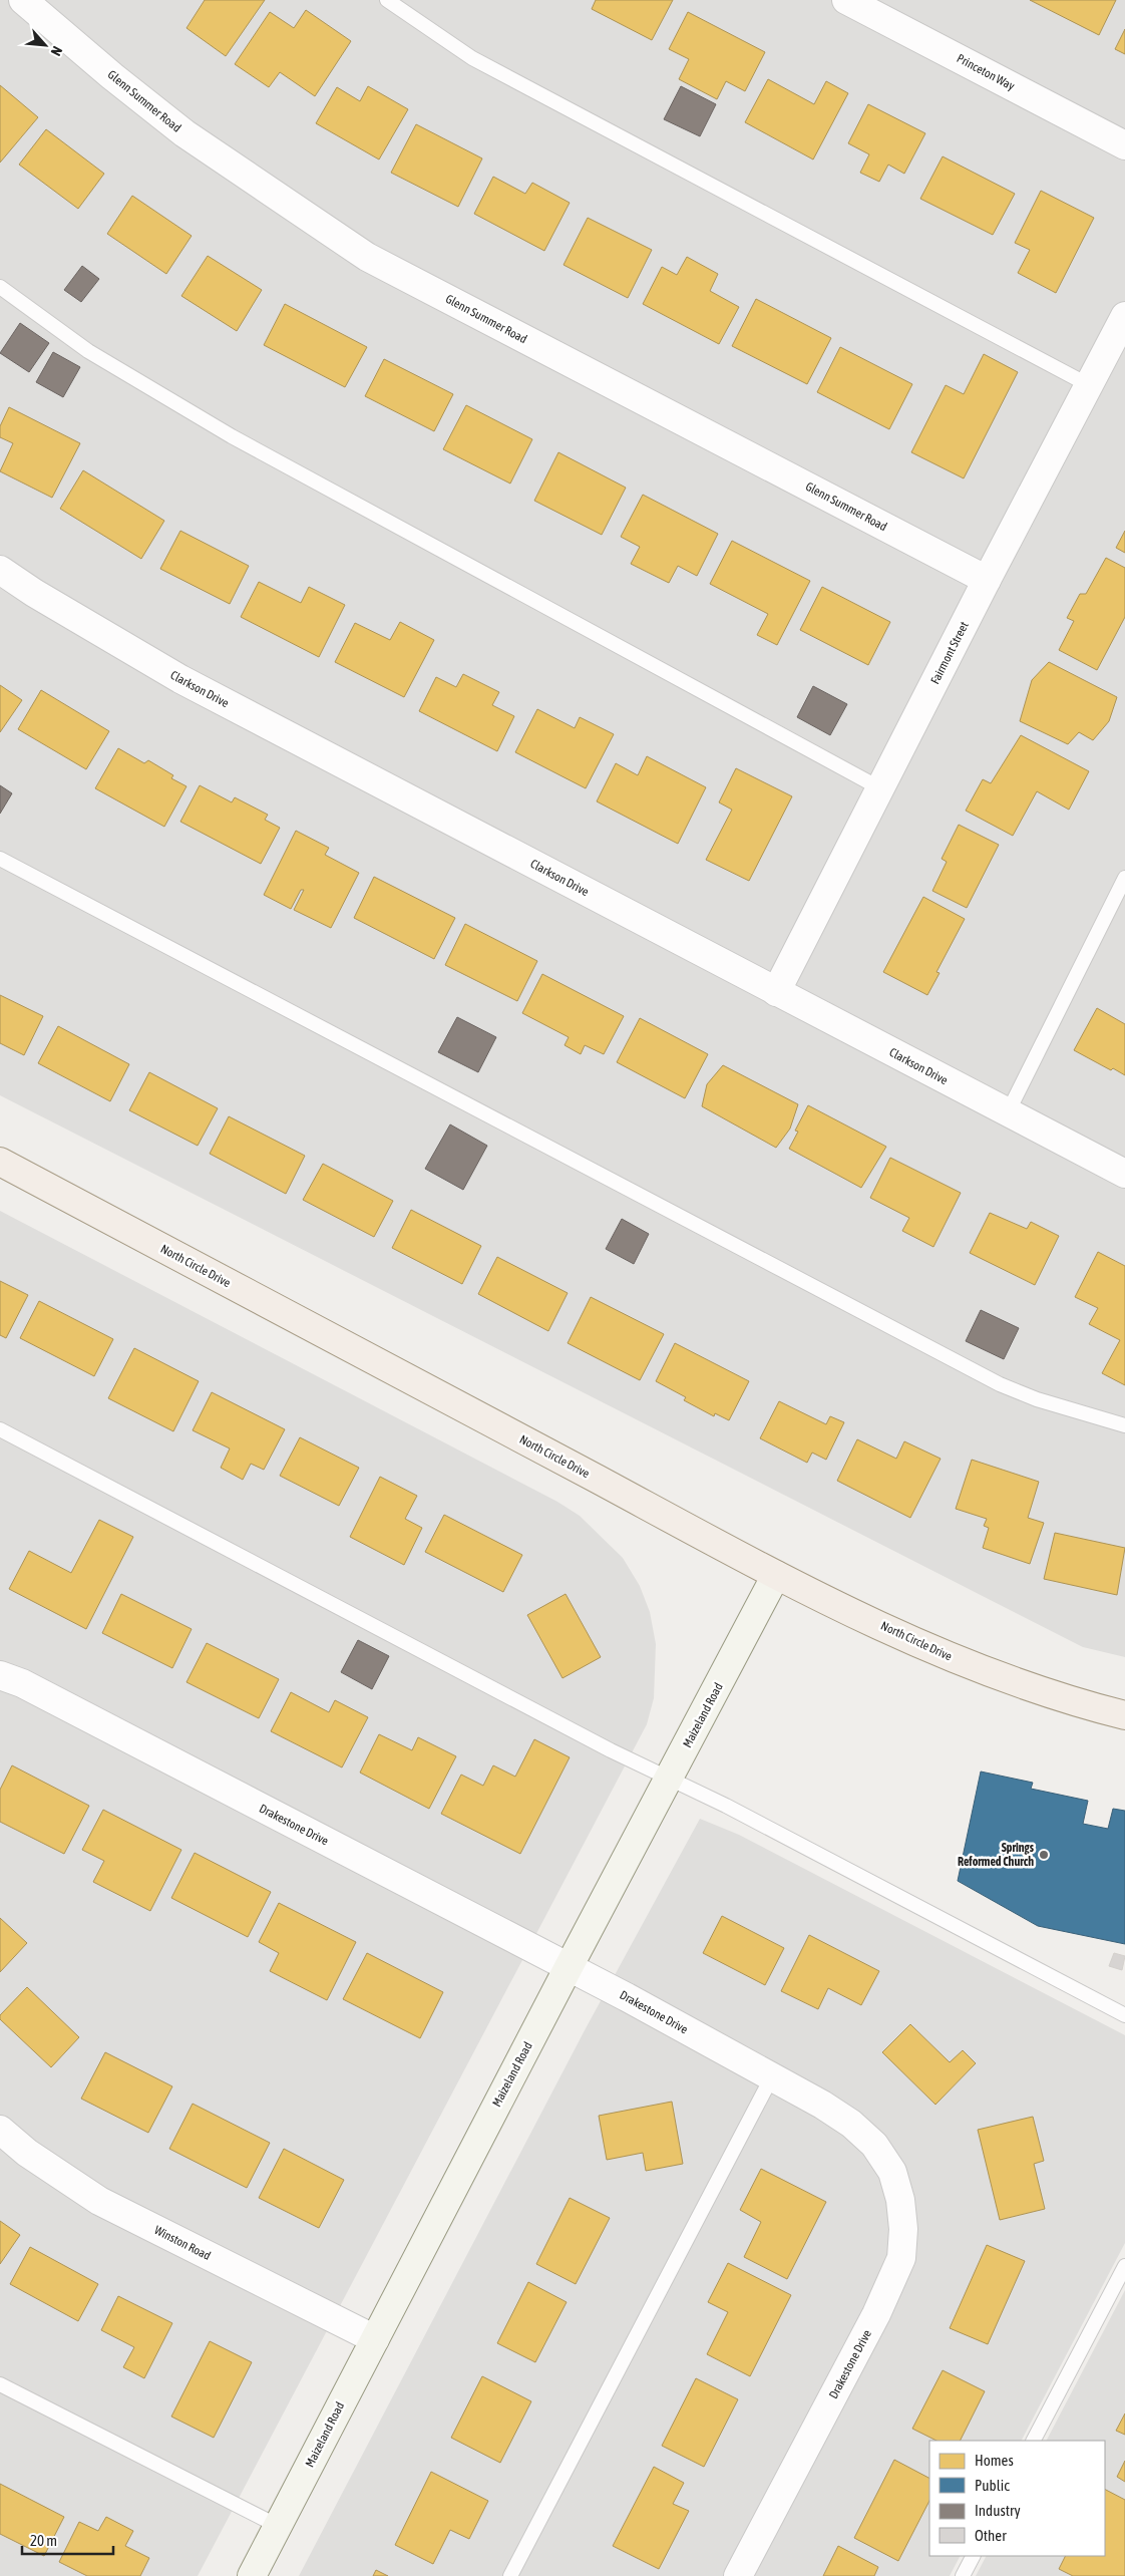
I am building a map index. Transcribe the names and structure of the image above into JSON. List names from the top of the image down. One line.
{"streets":{"main road":["North Circle Drive","Maizeland Road"],"street":["Princeton Way","Glenn Summer Road","Fairmont Street","Clarkson Drive","Drakestone Drive","Winston Road"]},"crossings":[["Glenn Summer Road","Fairmont Street"],["Fairmont Street","Clarkson Drive"],["North Circle Drive","Maizeland Road"],["Maizeland Road","Drakestone Drive"],["Maizeland Road","Winston Road"]],"places":["Springs Reformed Church"],"legend":["Homes","Public","Industry","Other"],"scale_bar":"20 m","north":"bottom right"}
